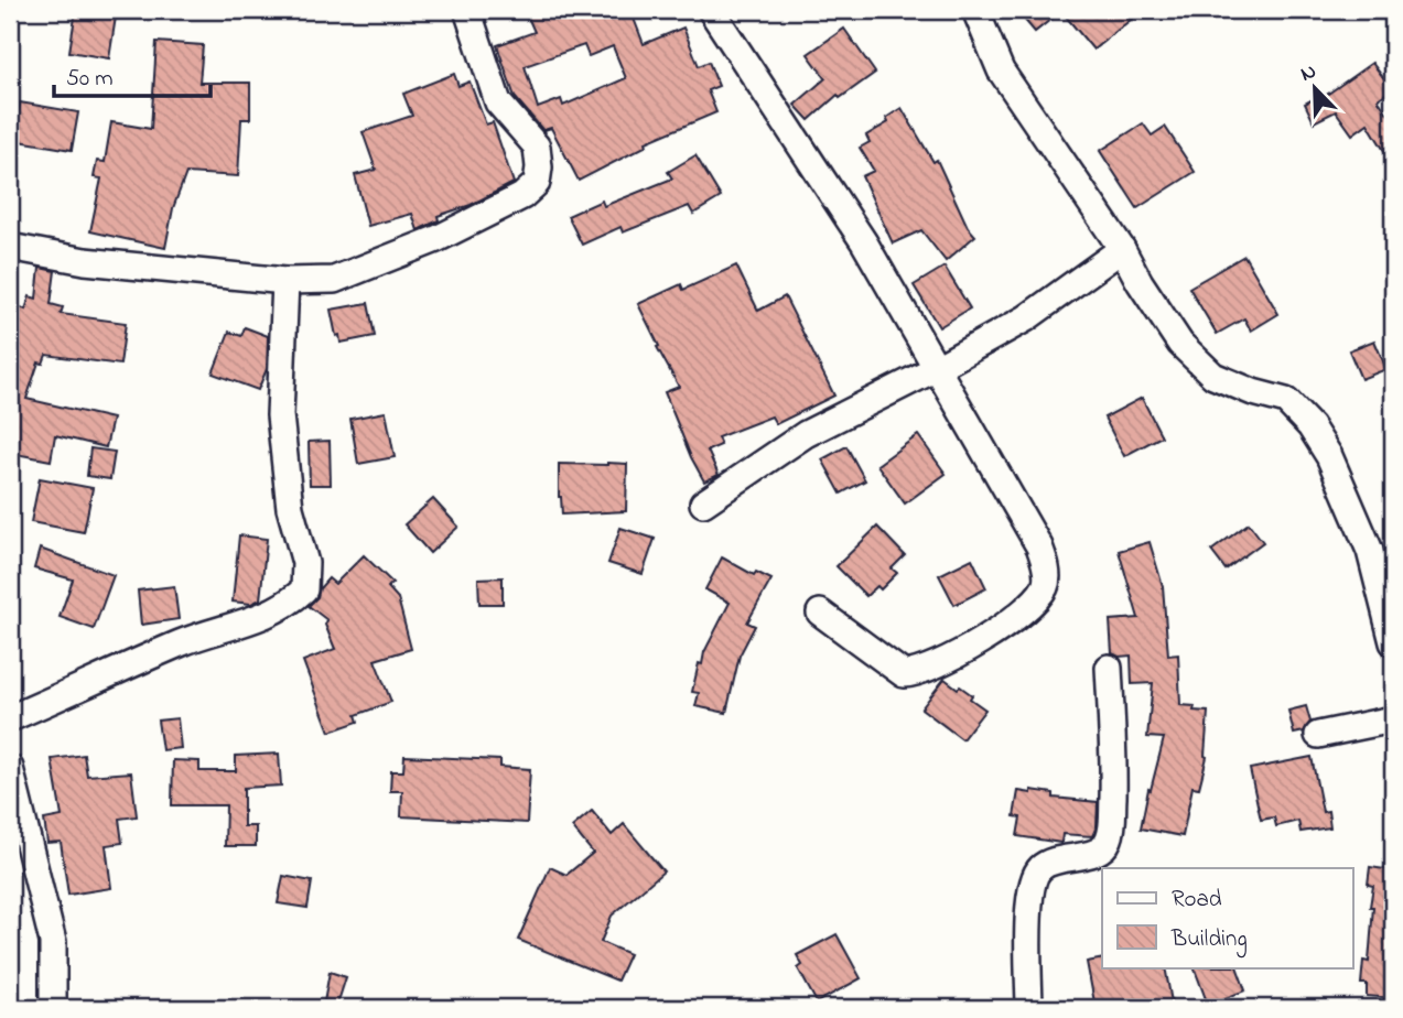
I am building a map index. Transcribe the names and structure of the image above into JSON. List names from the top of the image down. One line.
{"legend":["Road","Building"],"scale_bar":"50 m","north":"top left"}
